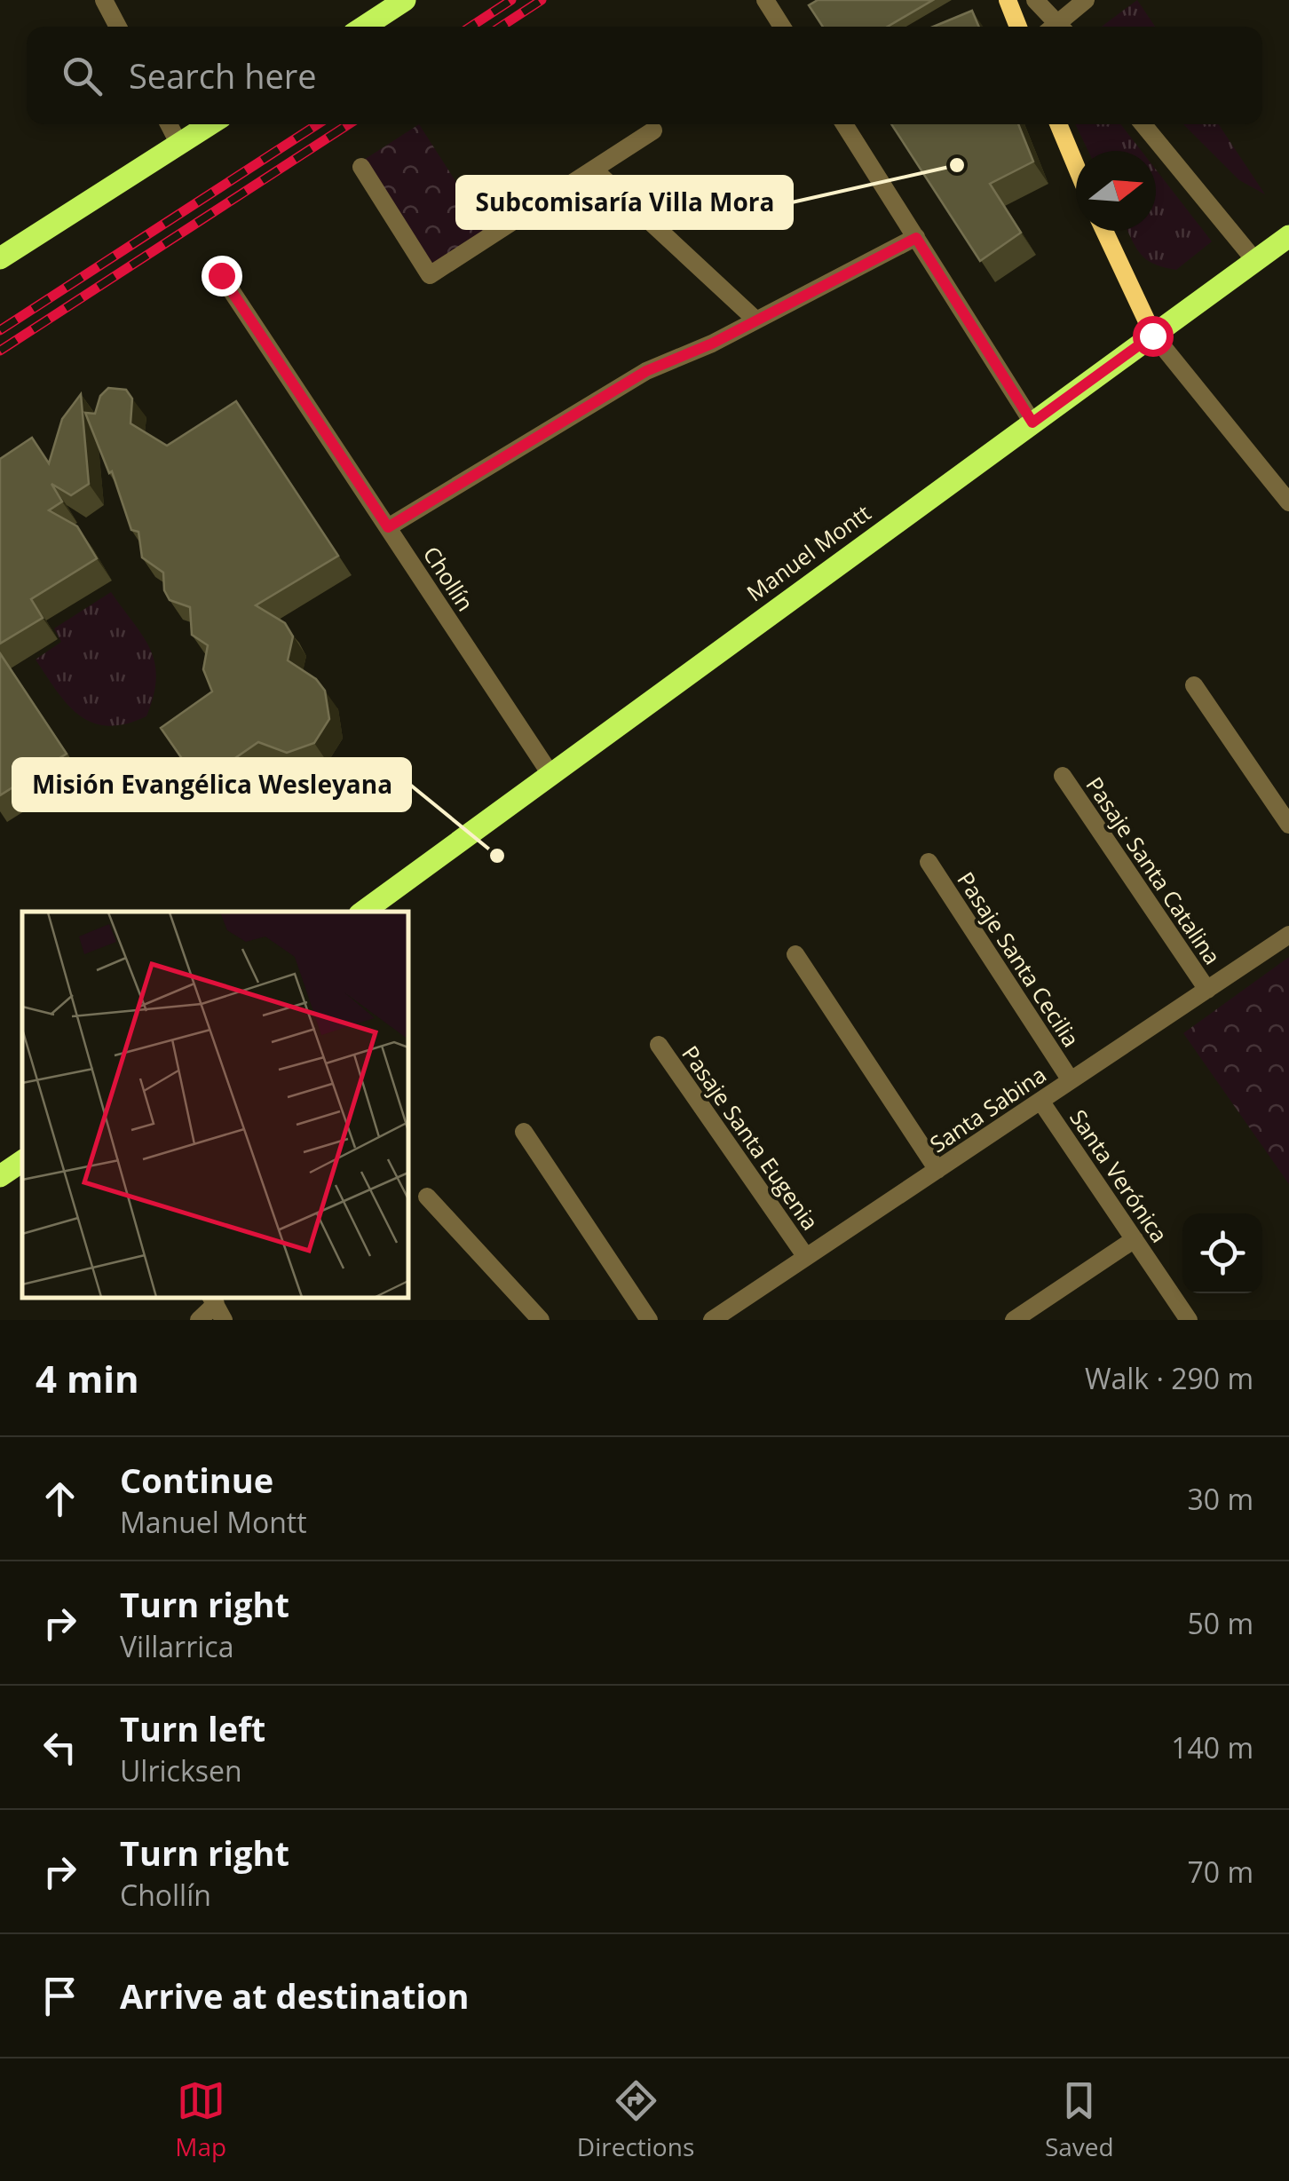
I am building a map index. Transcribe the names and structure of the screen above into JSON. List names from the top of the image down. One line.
{"streets":{"main road":["Manuel Montt"],"street":["Chollín","Pasaje Santa Catalina","Pasaje Santa Cecilia","Santa Sabina","Pasaje Santa Eugenia","Santa Verónica"]},"crossings":[["Manuel Montt","Chollín"],["Pasaje Santa Catalina","Santa Sabina"],["Pasaje Santa Cecilia","Santa Sabina"],["Santa Sabina","Pasaje Santa Eugenia"],["Santa Sabina","Santa Verónica"]],"places":["Subcomisaría Villa Mora","Misión Evangélica Wesleyana"],"north":"right","page":{"search":"Search here","heading":["4 min","Walk · 290 m"],"list":[["Continue","Manuel Montt","30 m"],["Turn right","Villarrica","50 m"],["Turn left","Ulricksen","140 m"],["Turn right","Chollín","70 m"],"Arrive at destination"],"nav":["Map","Directions","Saved"]}}
